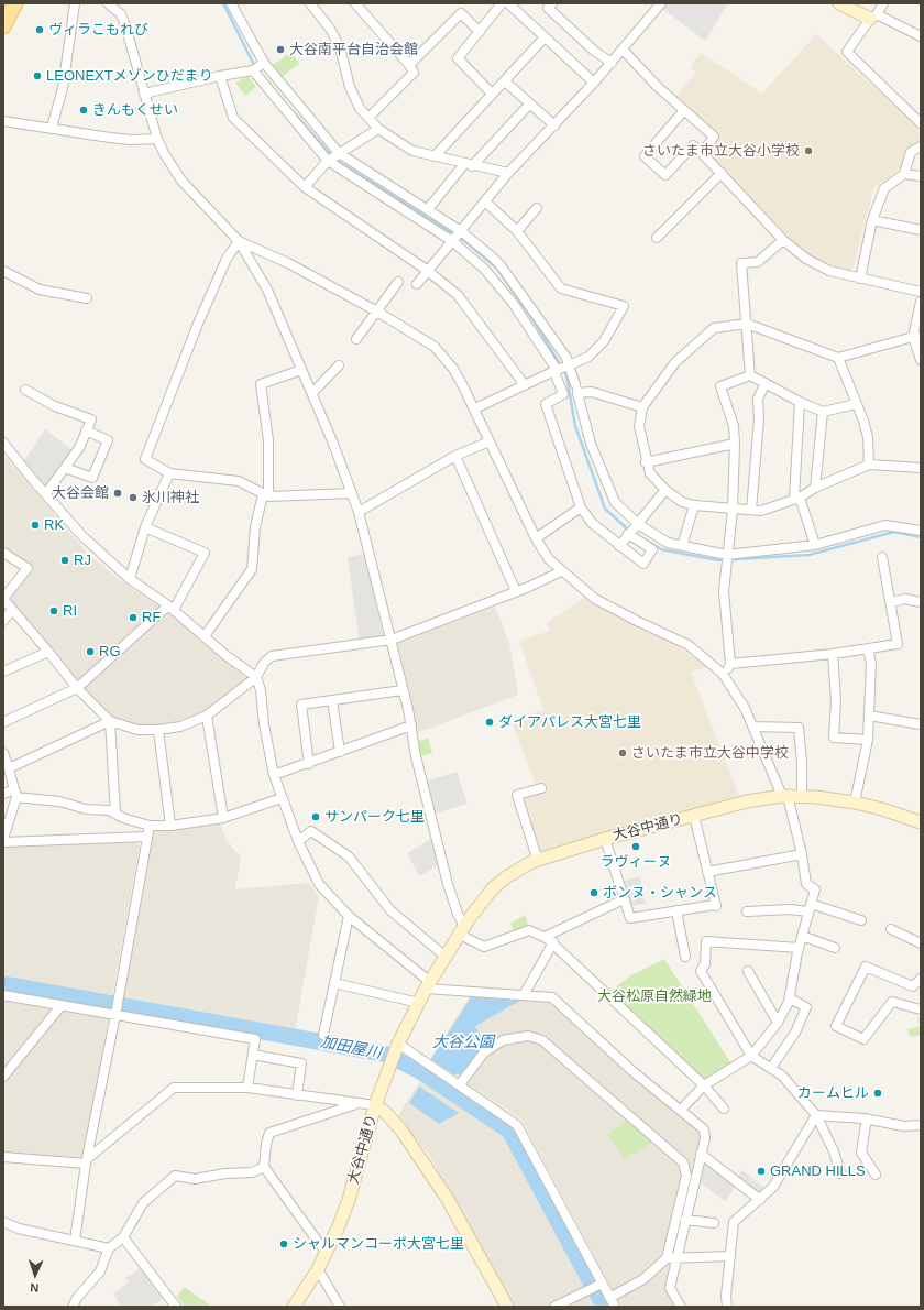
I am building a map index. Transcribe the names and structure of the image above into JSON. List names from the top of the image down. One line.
{"streets":{"street":["大谷中通り"]},"water":["大谷公園","加田屋川"],"parks":["大谷松原自然緑地"],"places":["ヴィラこもれび","大谷南平台自治会館","LEONEXTメゾンひだまり","きんもくせい","さいたま市立大谷小学校","大谷会館","氷川神社","RK","RJ","RI","RF","RG","ダイアパレス大宮七里","さいたま市立大谷中学校","サンパーク七里","ラヴィーヌ","ボンヌ・シャンス","カームヒル","GRAND HILLS","シャルマンコーポ大宮七里"],"north":"bottom"}
